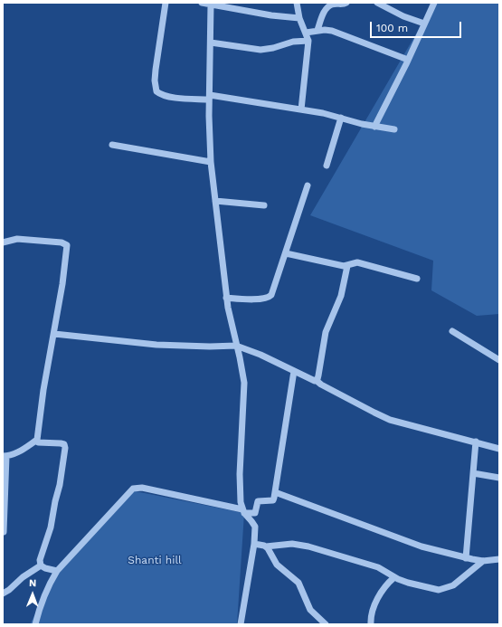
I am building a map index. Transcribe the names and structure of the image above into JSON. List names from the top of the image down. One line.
{"parks":["Shanti hill"],"scale_bar":"100 m","north":"top"}
